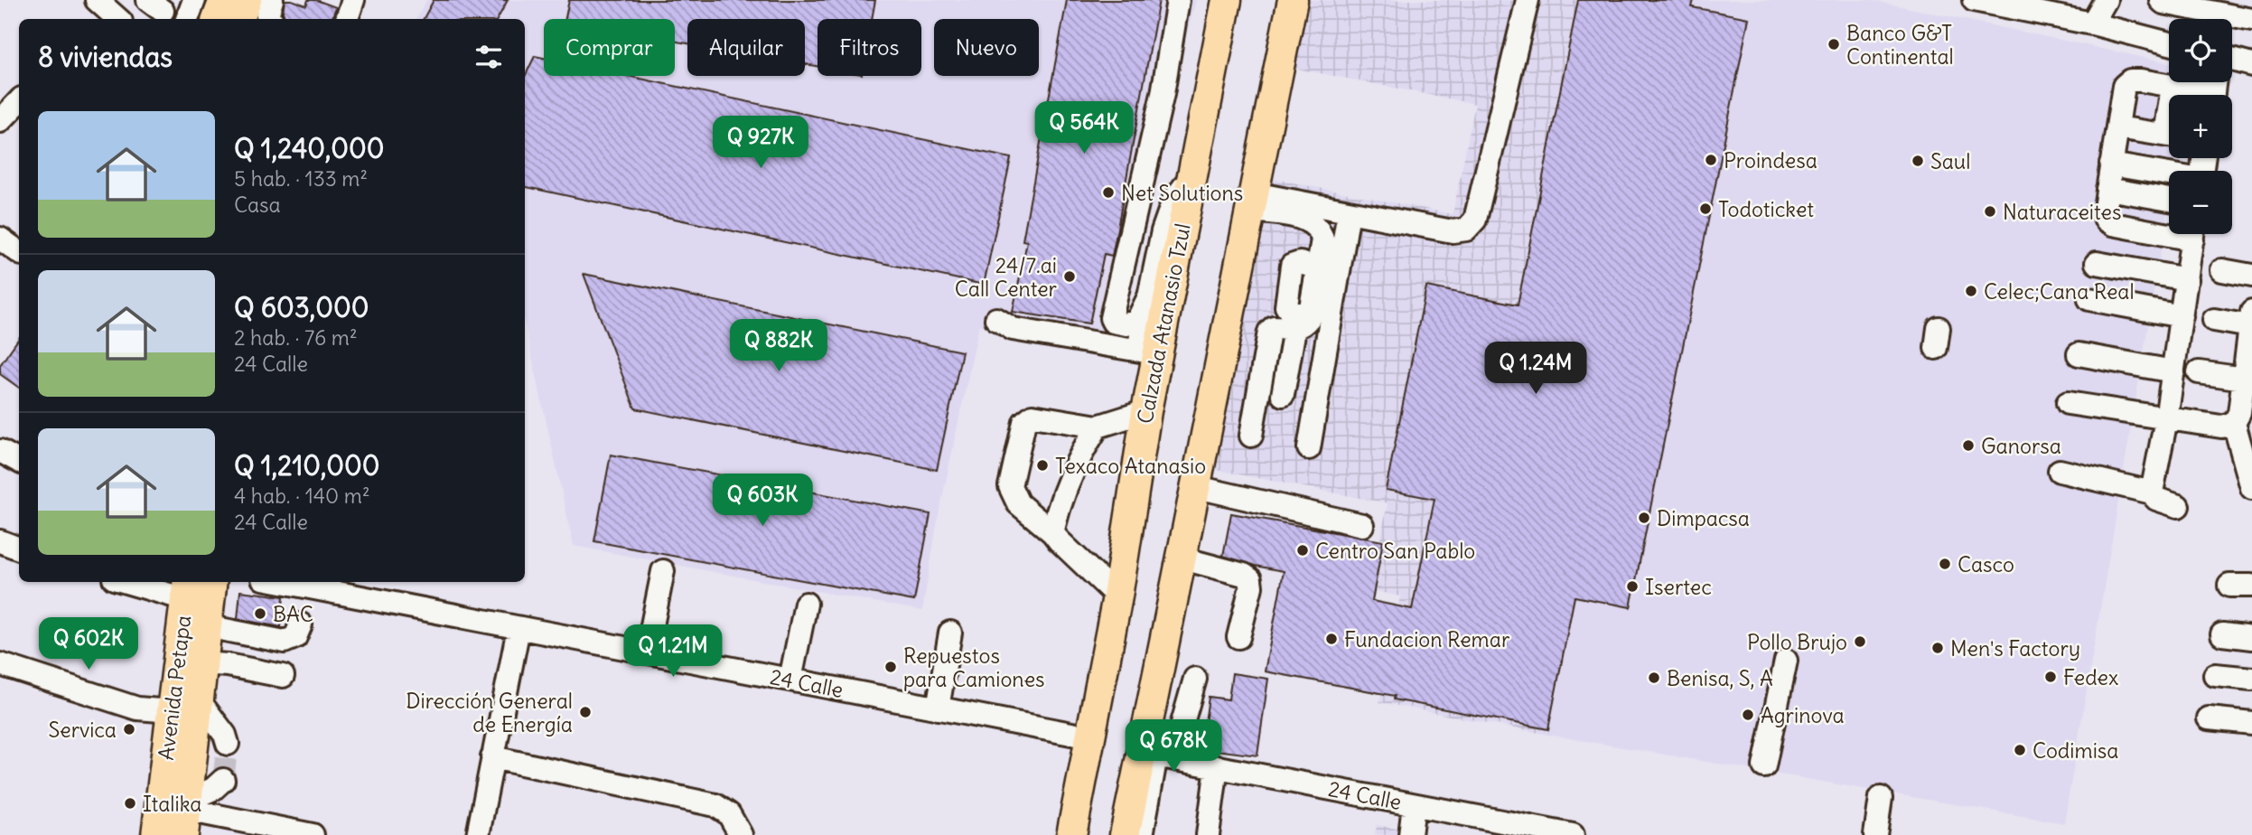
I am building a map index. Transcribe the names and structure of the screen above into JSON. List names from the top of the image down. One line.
{"streets":{"main road":["Calzada Atanasio Tzul","Avenida Petapa"],"street":["24 Calle"]},"crossings":[["Calzada Atanasio Tzul","24 Calle"]],"places":["Banco G&T Continental","Proindesa","Saul","Net Solutions","Todoticket","Naturaceites","24/7.ai Call Center","Celec;Cana Real","Ganorsa","Texaco Atanasio","Dimpacsa","Centro San Pablo","Casco","Isertec","BAC","Fundacion Remar","Pollo Brujo","Men's Factory","Repuestos para Camiones","Fedex","Benisa, S, A","Dirección General de Energía","Agrinova","Servica","Codimisa","Italika"],"page":{"map_buttons":["+","−"],"chip":["Comprar","Alquilar","Filtros","Nuevo"],"heading":"8 viviendas","list":[{"name":"Q 1,240,000","note":"5 hab. · 133 m² · Casa"},{"name":"Q 603,000","note":"2 hab. · 76 m² · 24 Calle"},{"name":"Q 1,210,000","note":"4 hab. · 140 m² · 24 Calle"}],"price":["Q 564K","Q 927K","Q 882K","Q 1.24M","Q 603K","Q 602K","Q 1.21M","Q 678K"]}}
